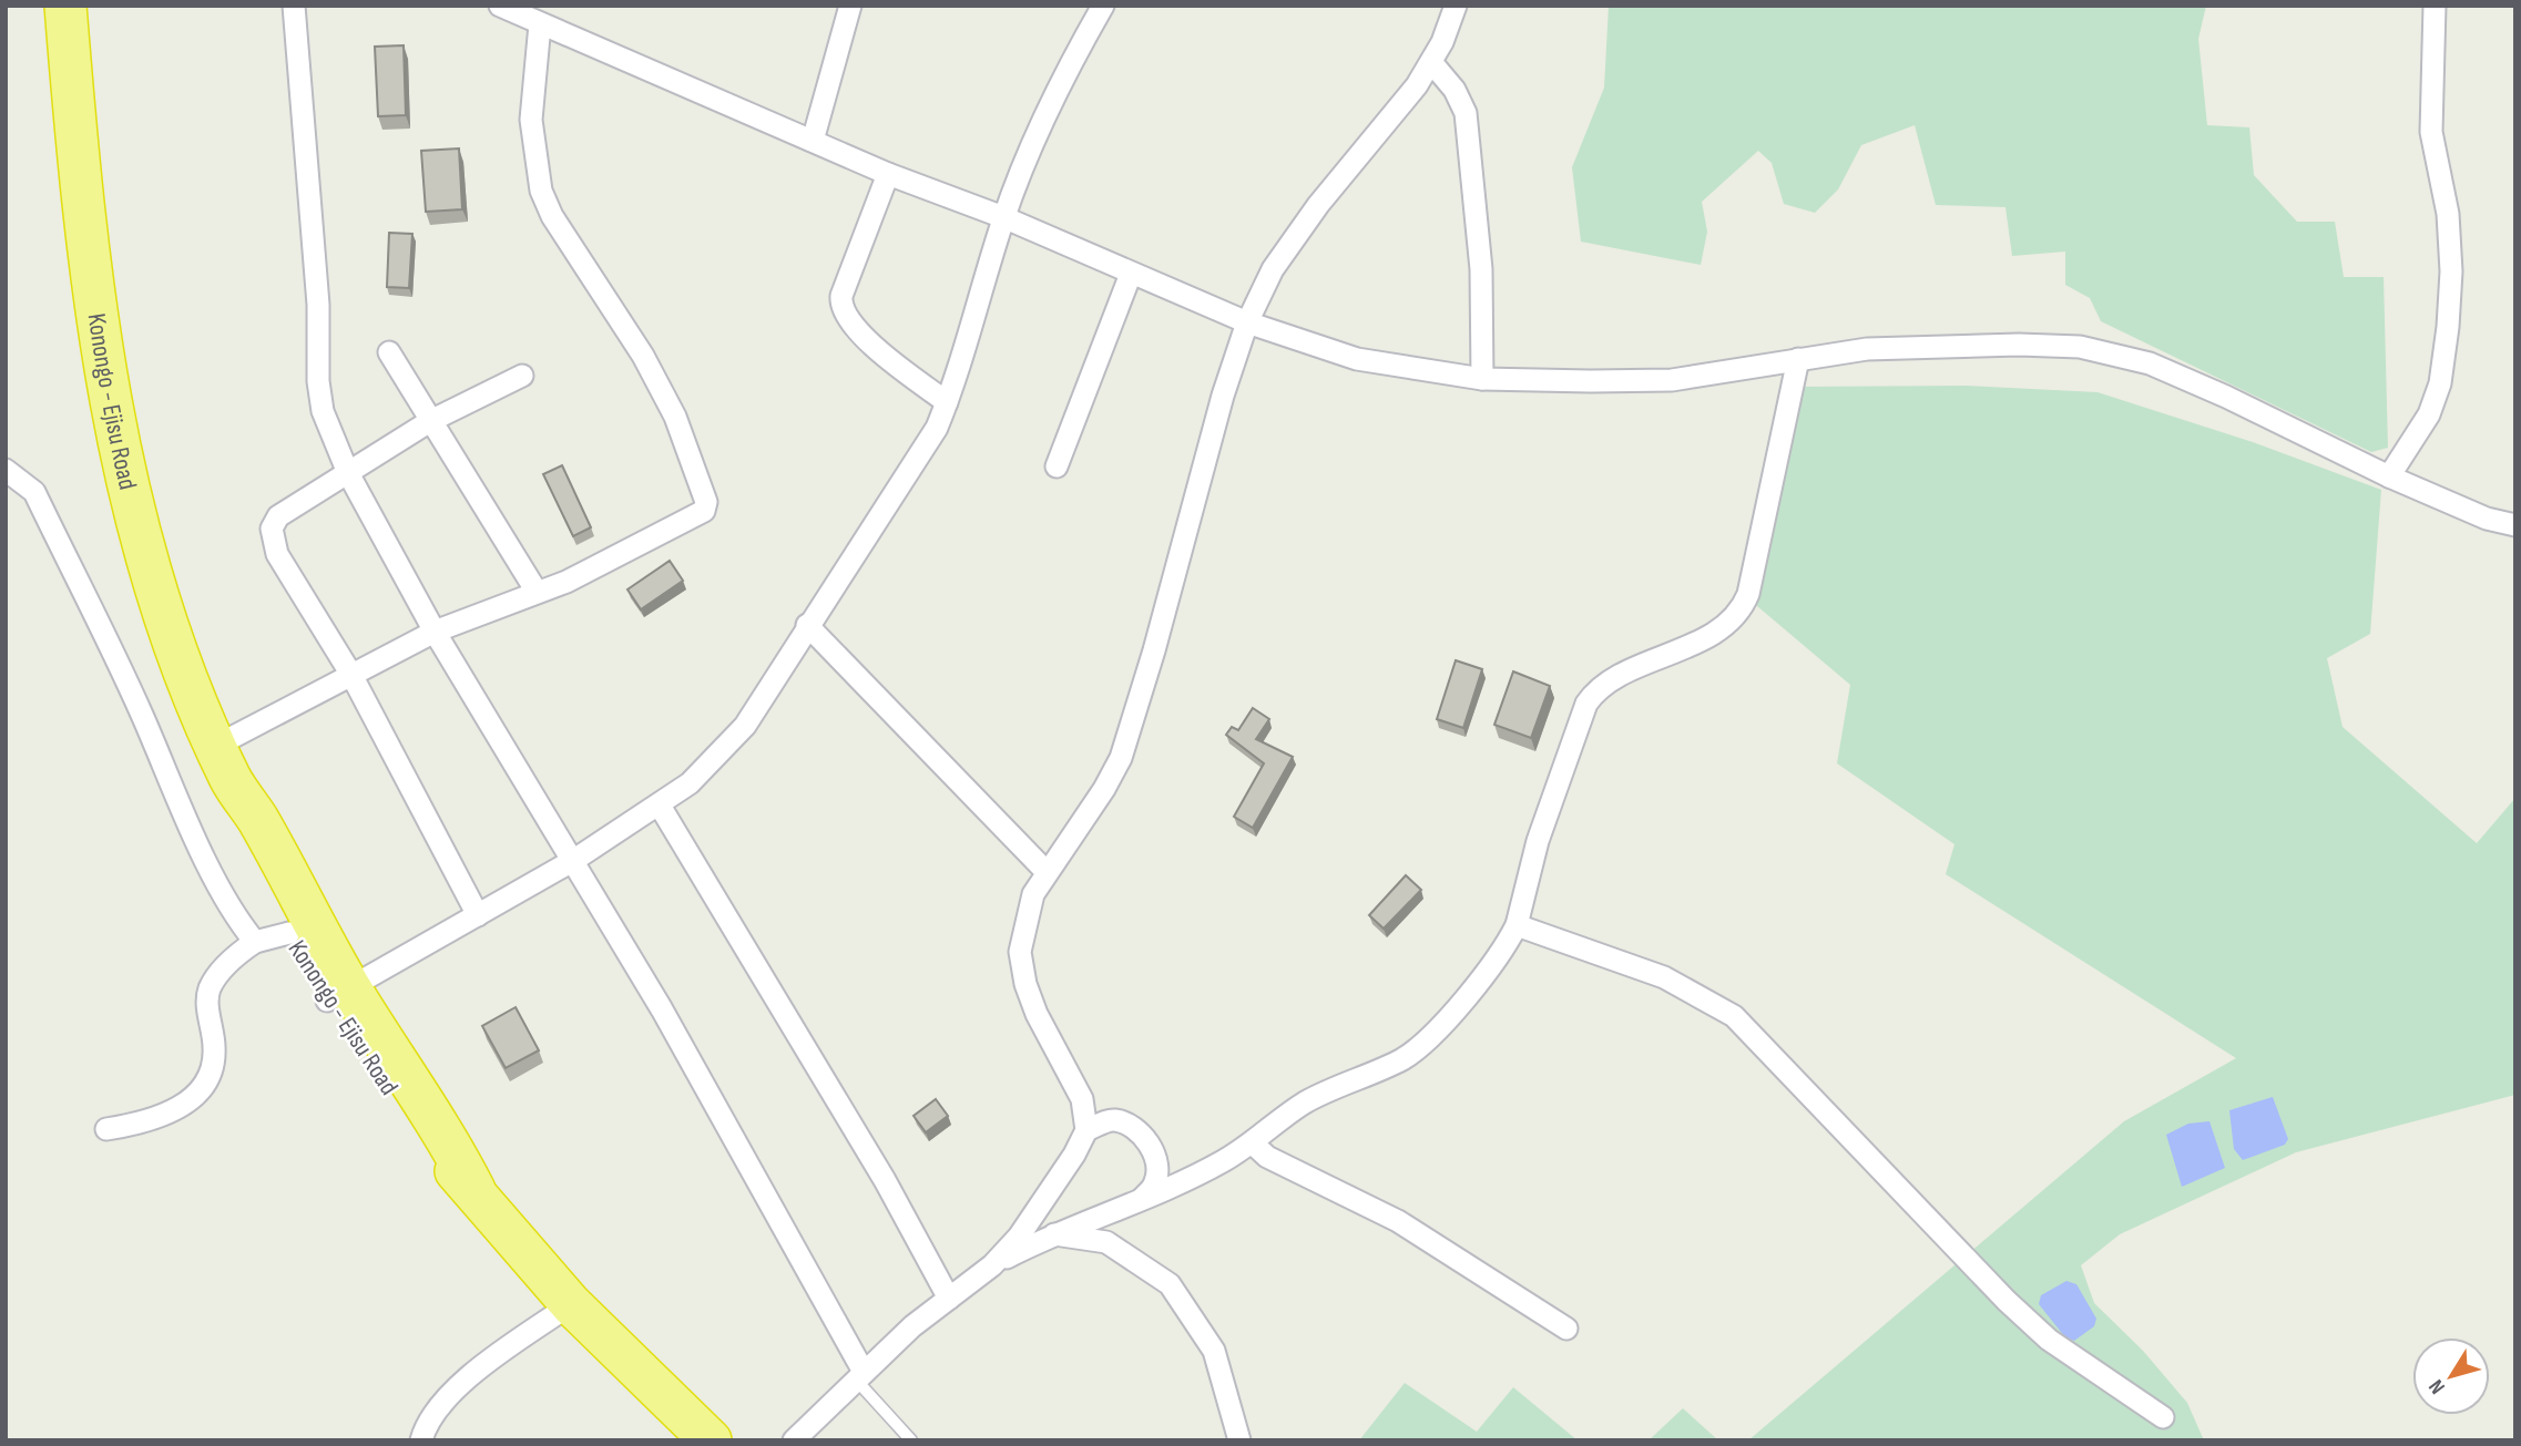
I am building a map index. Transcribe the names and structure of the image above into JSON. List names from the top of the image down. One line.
{"streets":{"highway":["Konongo - Ejisu Road"]},"north":"bottom left"}
